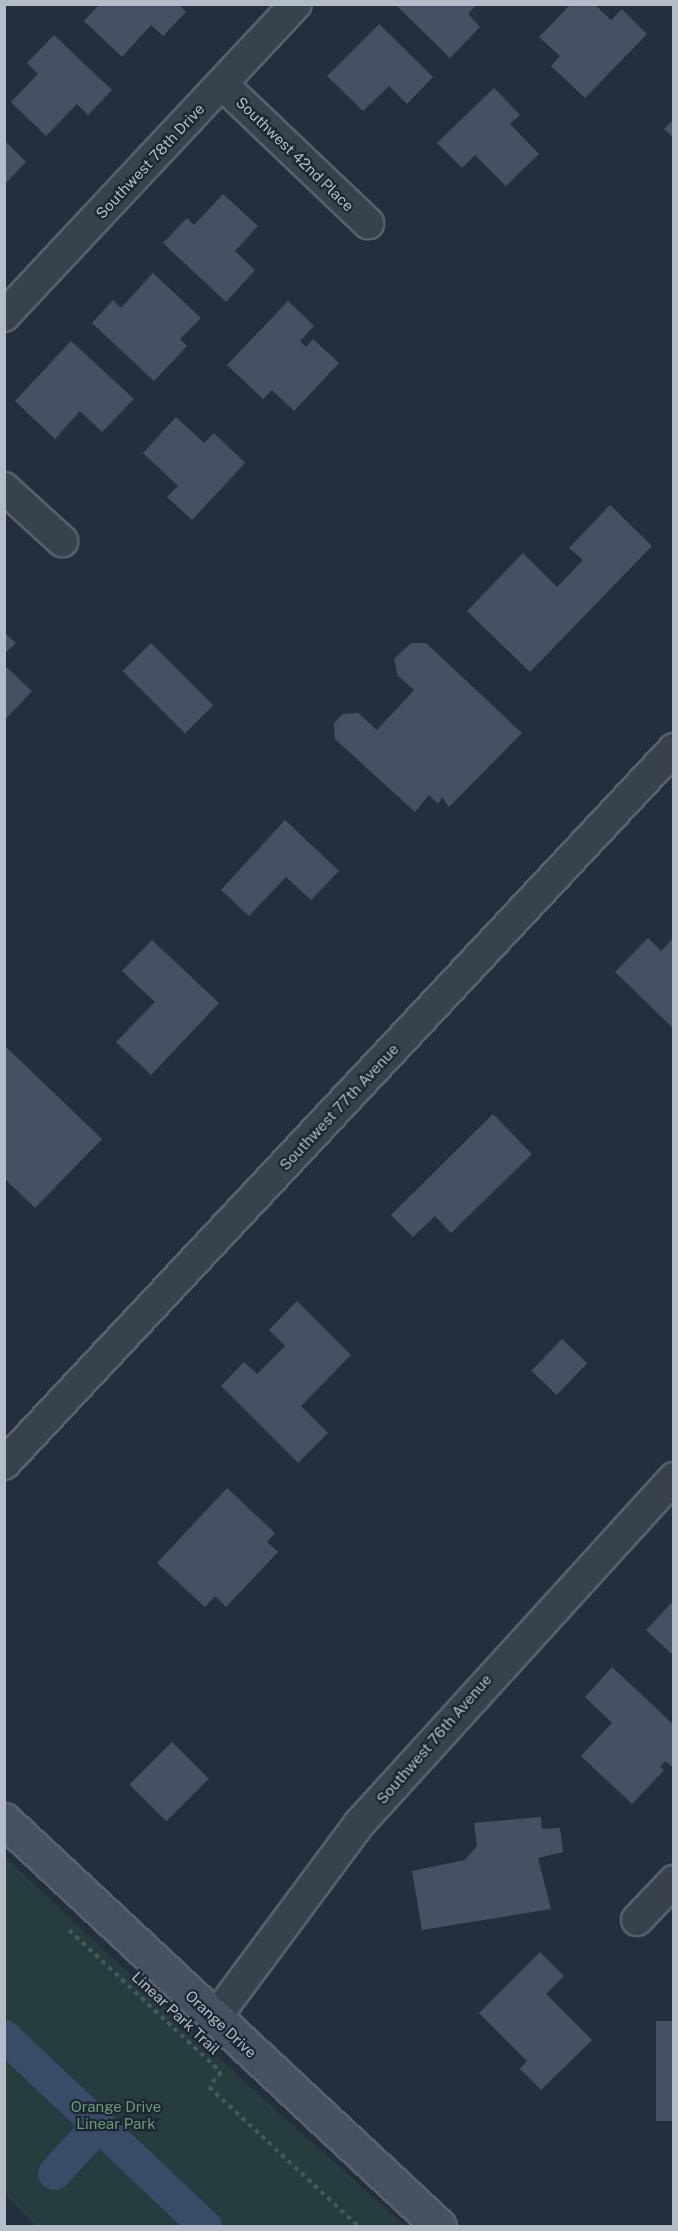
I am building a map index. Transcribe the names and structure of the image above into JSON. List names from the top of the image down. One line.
{"streets":{"street":["Southwest 42nd Place","Southwest 78th Drive","Southwest 77th Avenue","Southwest 76th Avenue","Orange Drive"],"path":["Linear Park Trail"]},"crossings":[["Southwest 42nd Place","Southwest 78th Drive"],["Southwest 76th Avenue","Orange Drive"]],"parks":["Orange Drive Linear Park"]}
